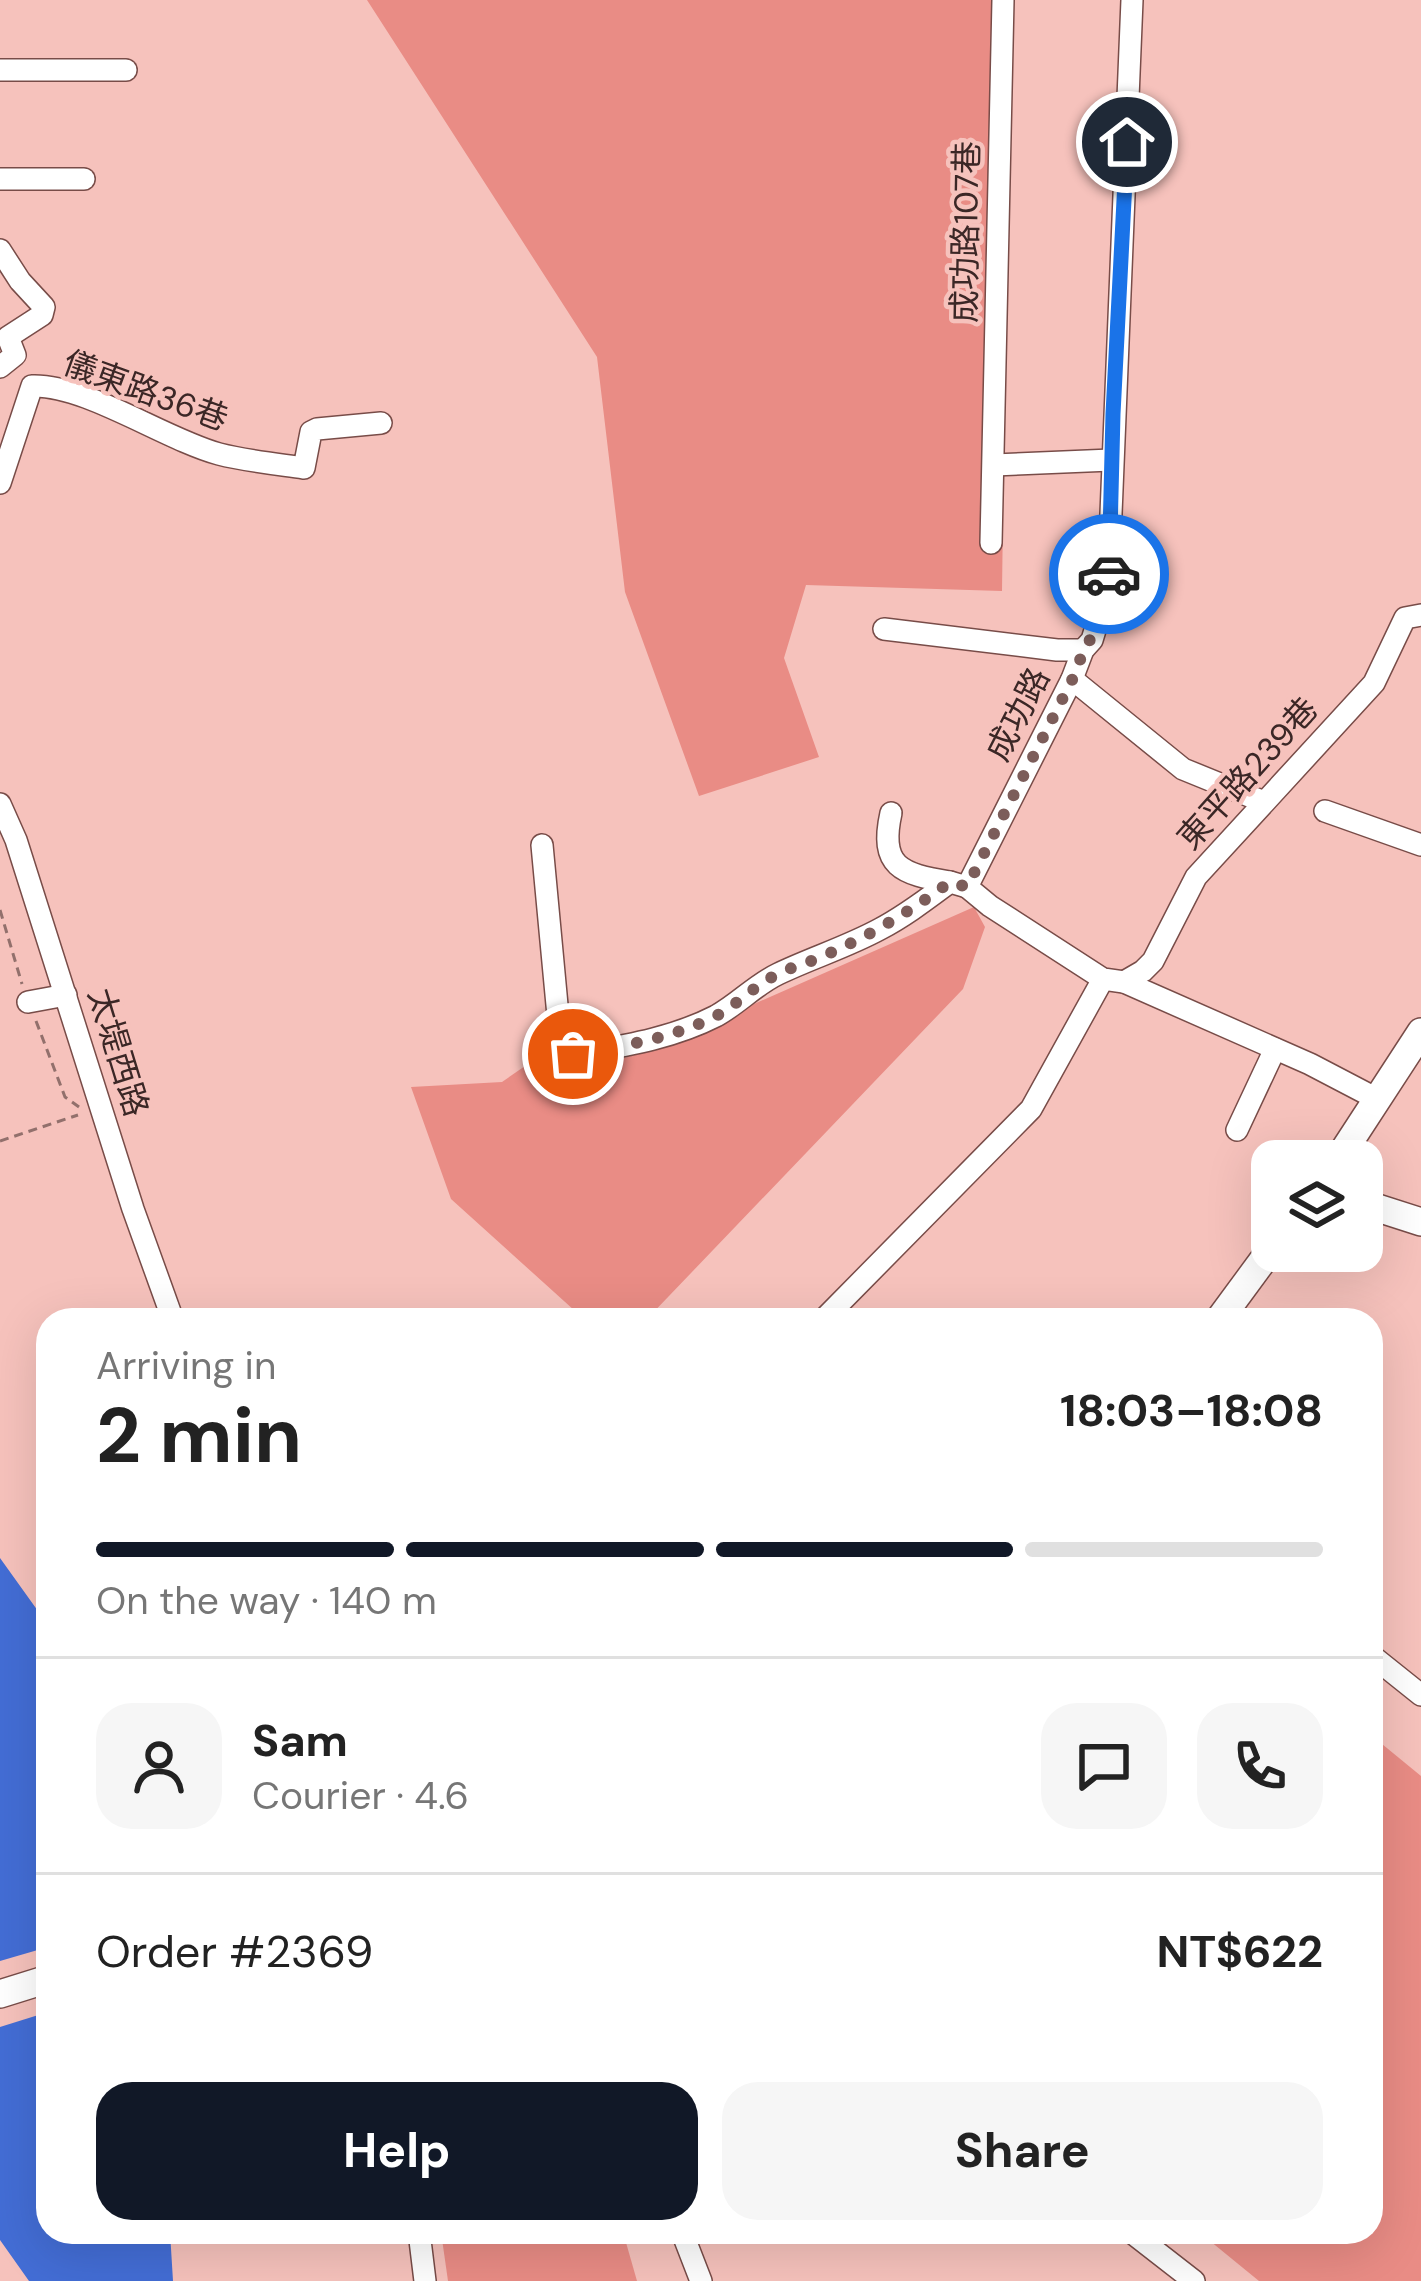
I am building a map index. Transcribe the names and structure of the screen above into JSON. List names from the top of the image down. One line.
{"streets":{"street":["成功路107巷","儀東路36巷","成功路","東平路239巷","太堤西路"]},"page":{"heading":["2 min","Arriving in","18:03–18:08"],"panel":["Sam","Courier · 4.6","Order #2369","NT$622"],"bar":"On the way · 140 m","buttons":["Help","Share"]}}
